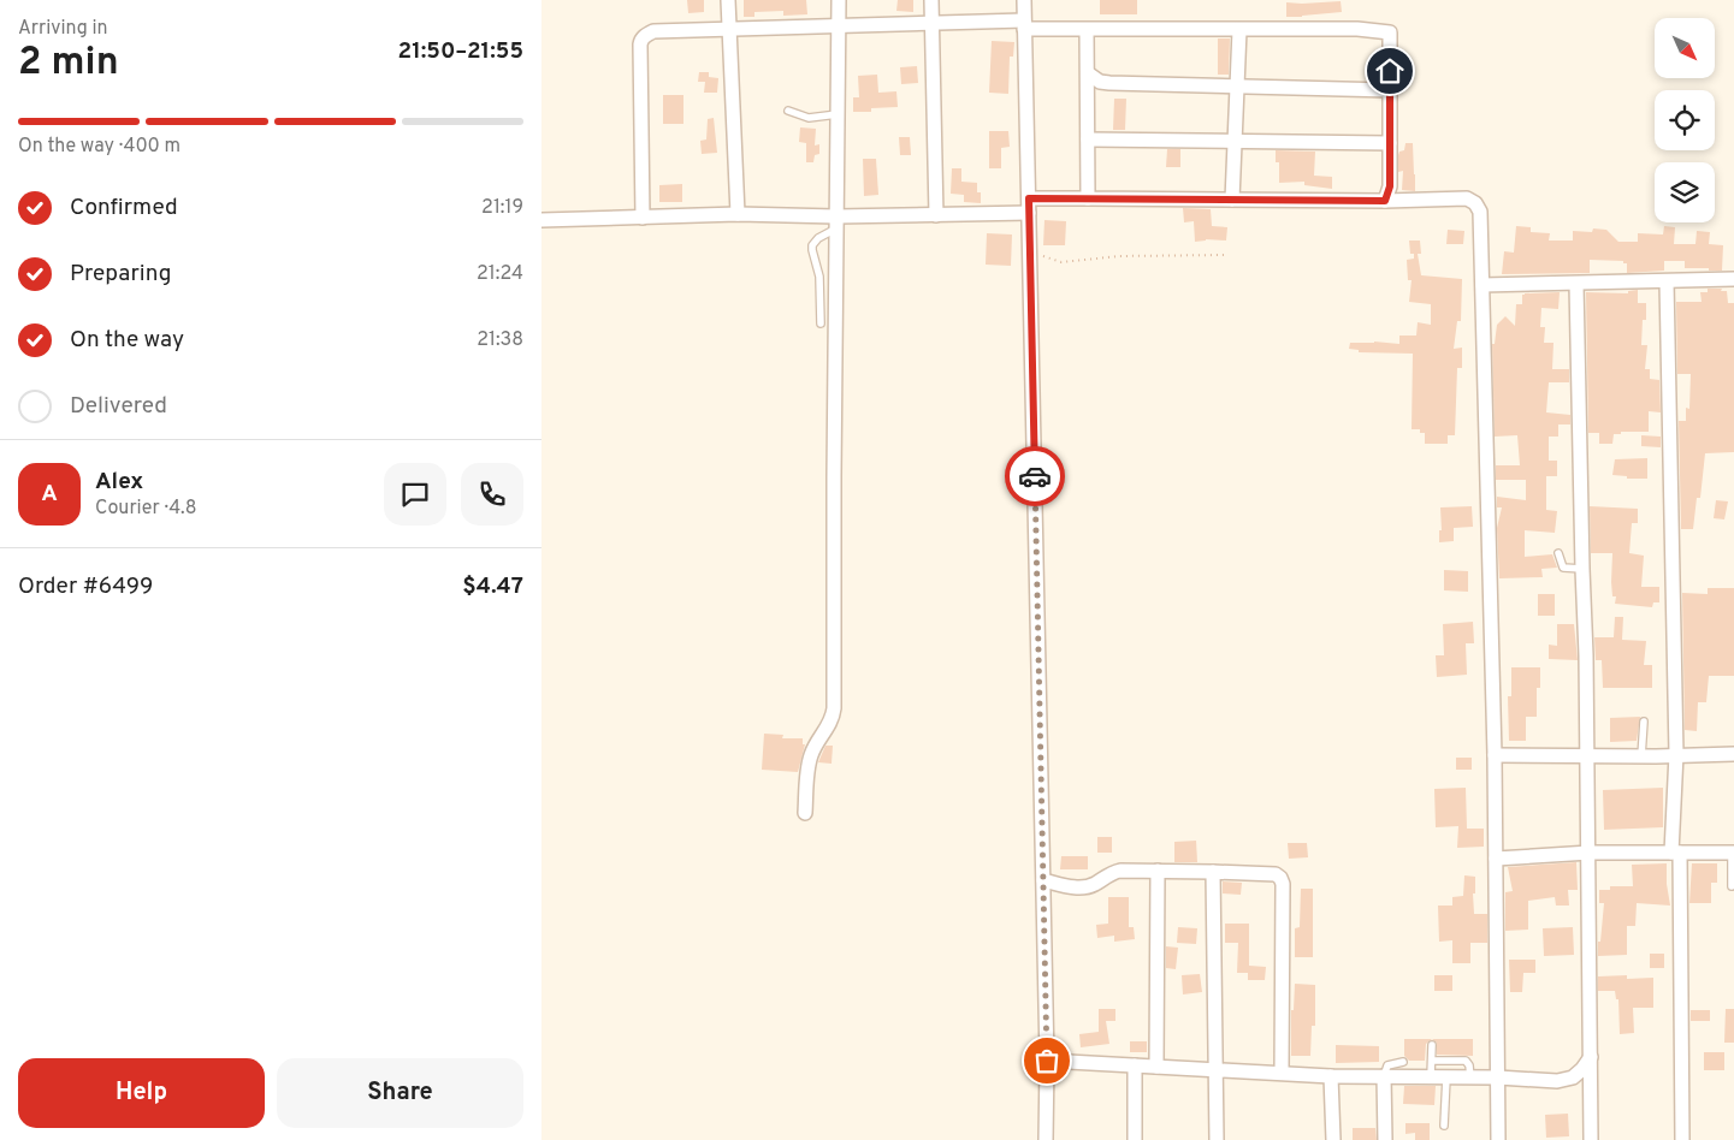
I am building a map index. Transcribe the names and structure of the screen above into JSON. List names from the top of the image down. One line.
{"north":"bottom right","page":{"heading":["2 min","Arriving in","21:50–21:55"],"panel":["Alex","Courier · 4.8","Order #6499","$4.47"],"bar":"On the way · 400 m","list":[["Confirmed","21:19"],["Preparing","21:24"],["On the way","21:38"],"Delivered"],"round":"A","buttons":["Help","Share"]}}
